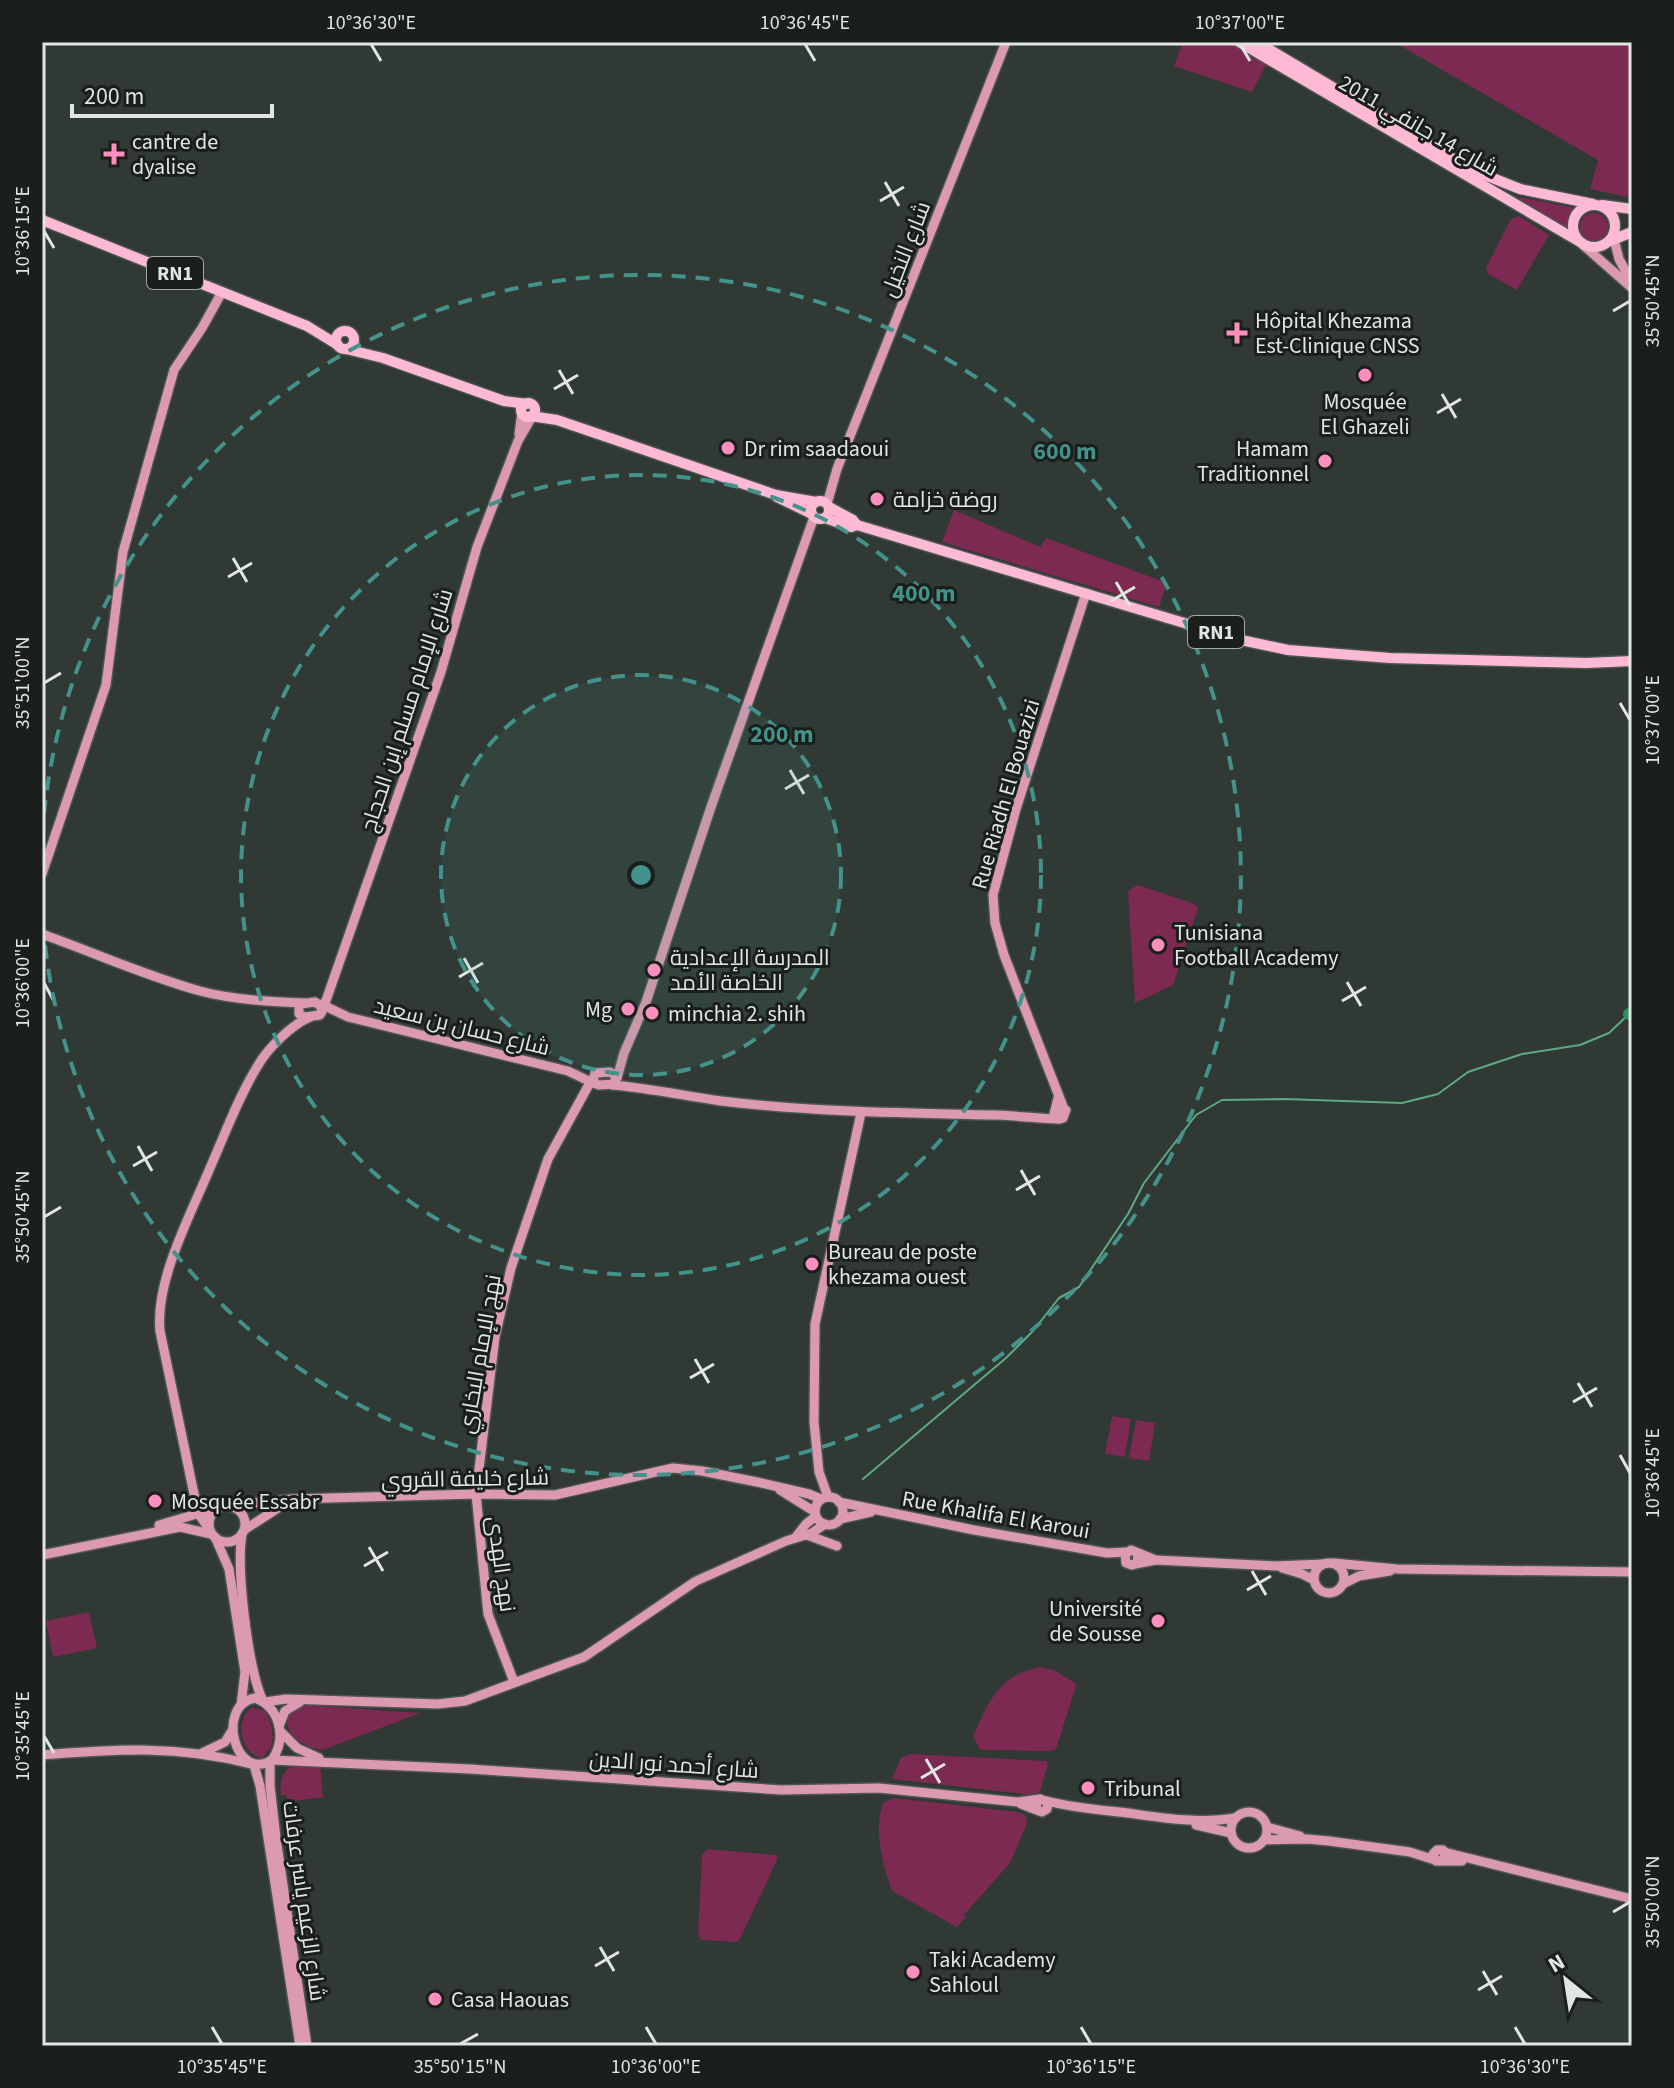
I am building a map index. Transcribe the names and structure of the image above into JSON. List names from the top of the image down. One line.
{"streets":{"main road":["شارع 14 جانفي 2011","RN1"],"street":["شارع النخيل","شارع اﻹمام مسلم إبن الحجاج","Rue Riadh El Bouazizi","شارع حسان بن سعيد","نهج الإمام البخاري","شارع خليفة القروي","Rue Khalifa El Karoui","نهج الهدى","شارع أحمد نور الدين","شارع الزعيم ياسر عرفات"]},"crossings":[["شارع النخيل","RN1"],["شارع النخيل","نهج الإمام البخاري"],["RN1","شارع اﻹمام مسلم إبن الحجاج"],["RN1","Rue Riadh El Bouazizi"],["RN1","نهج الإمام البخاري"],["شارع اﻹمام مسلم إبن الحجاج","شارع حسان بن سعيد"],["شارع اﻹمام مسلم إبن الحجاج","شارع خليفة القروي"],["شارع حسان بن سعيد","نهج الإمام البخاري"],["نهج الإمام البخاري","شارع خليفة القروي"],["نهج الإمام البخاري","نهج الهدى"],["شارع خليفة القروي","Rue Khalifa El Karoui"],["شارع خليفة القروي","نهج الهدى"],["شارع أحمد نور الدين","شارع الزعيم ياسر عرفات"]],"places":{"health":["cantre de dyalise","Hôpital Khezama Est-Clinique CNSS"],"other":["Mosquée El Ghazeli","Dr rim saadaoui","Hamam Traditionnel","روضة خزامة","Tunisiana Football Academy","المدرسة الإعدادية الخاصة الأمد","Mg","minchia 2. shih","Bureau de poste khezama ouest","Mosquée Essabr","Université de Sousse","Tribunal","Taki Academy Sahloul","Casa Haouas"]},"scale_bar":"200 m","north":"top left","coordinates":["10°36'30\"E","10°36'45\"E","10°37'00\"E","10°36'15\"E","35°50'45\"N","35°51'00\"N","10°36'00\"E","10°35'45\"E","35°50'00\"N","35°50'15\"N"],"rings":["600 m","400 m","200 m"]}
